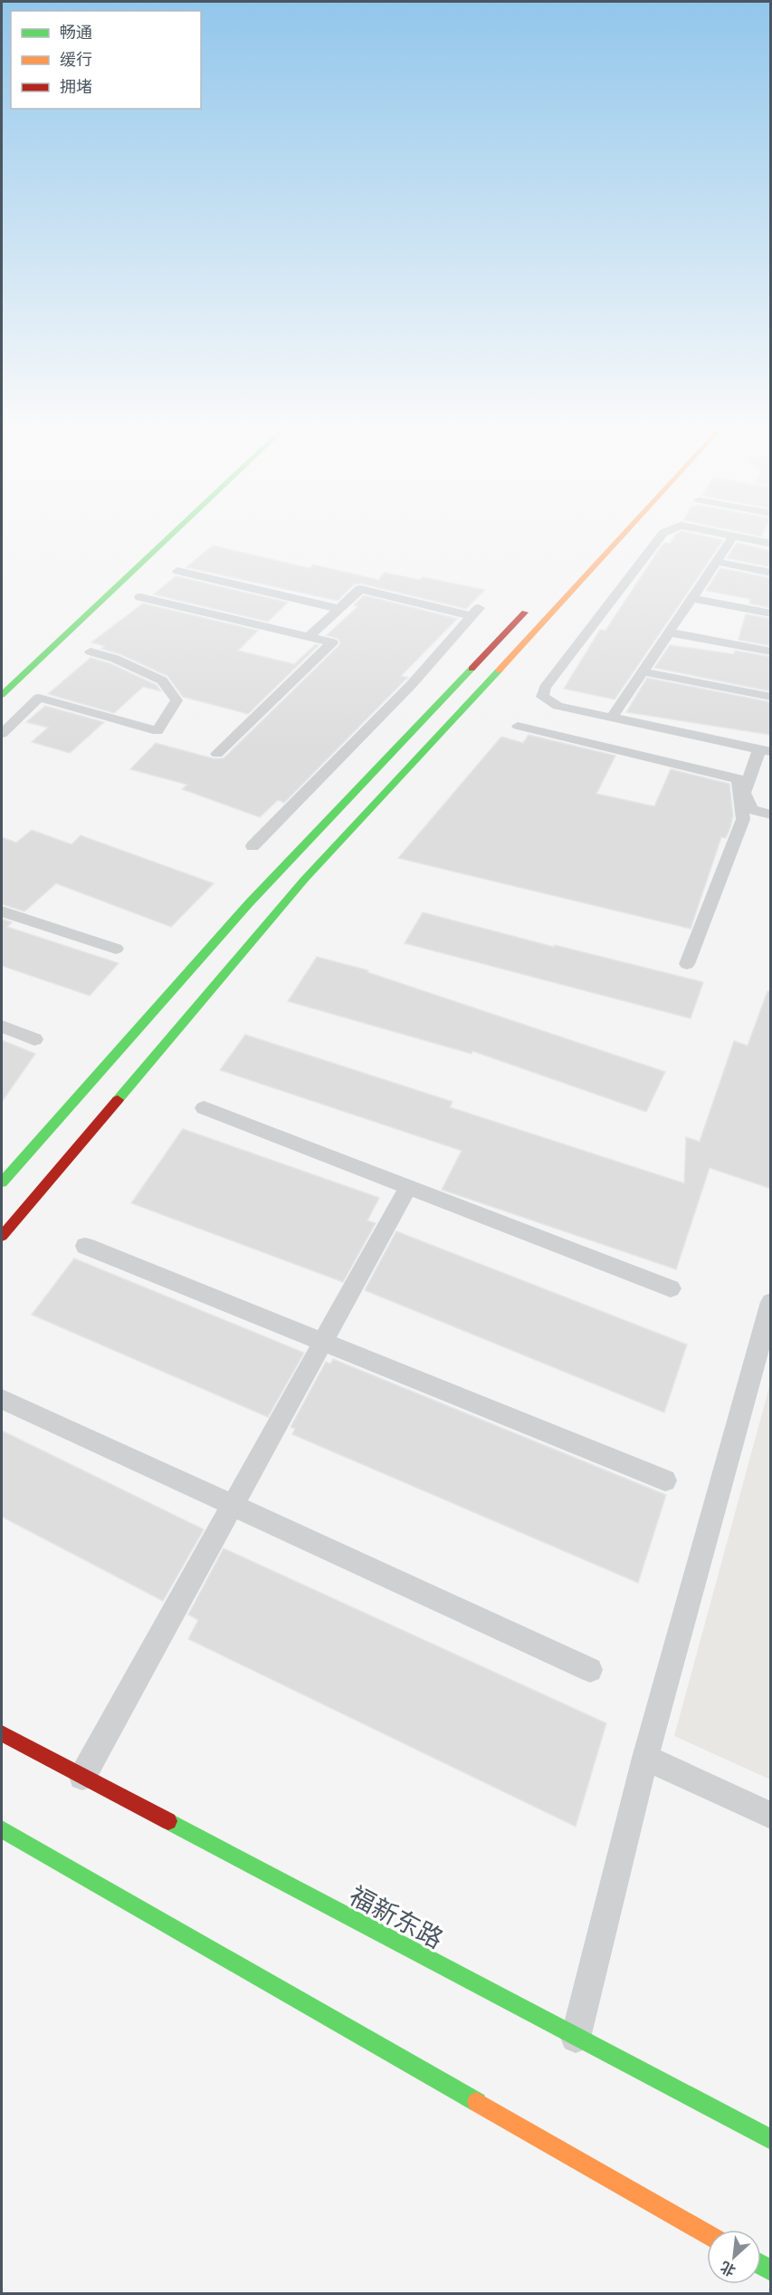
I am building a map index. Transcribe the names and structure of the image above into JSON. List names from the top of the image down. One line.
{"streets":{"main road":["福新东路"]},"legend":["畅通","缓行","拥堵"],"north":"bottom left"}
